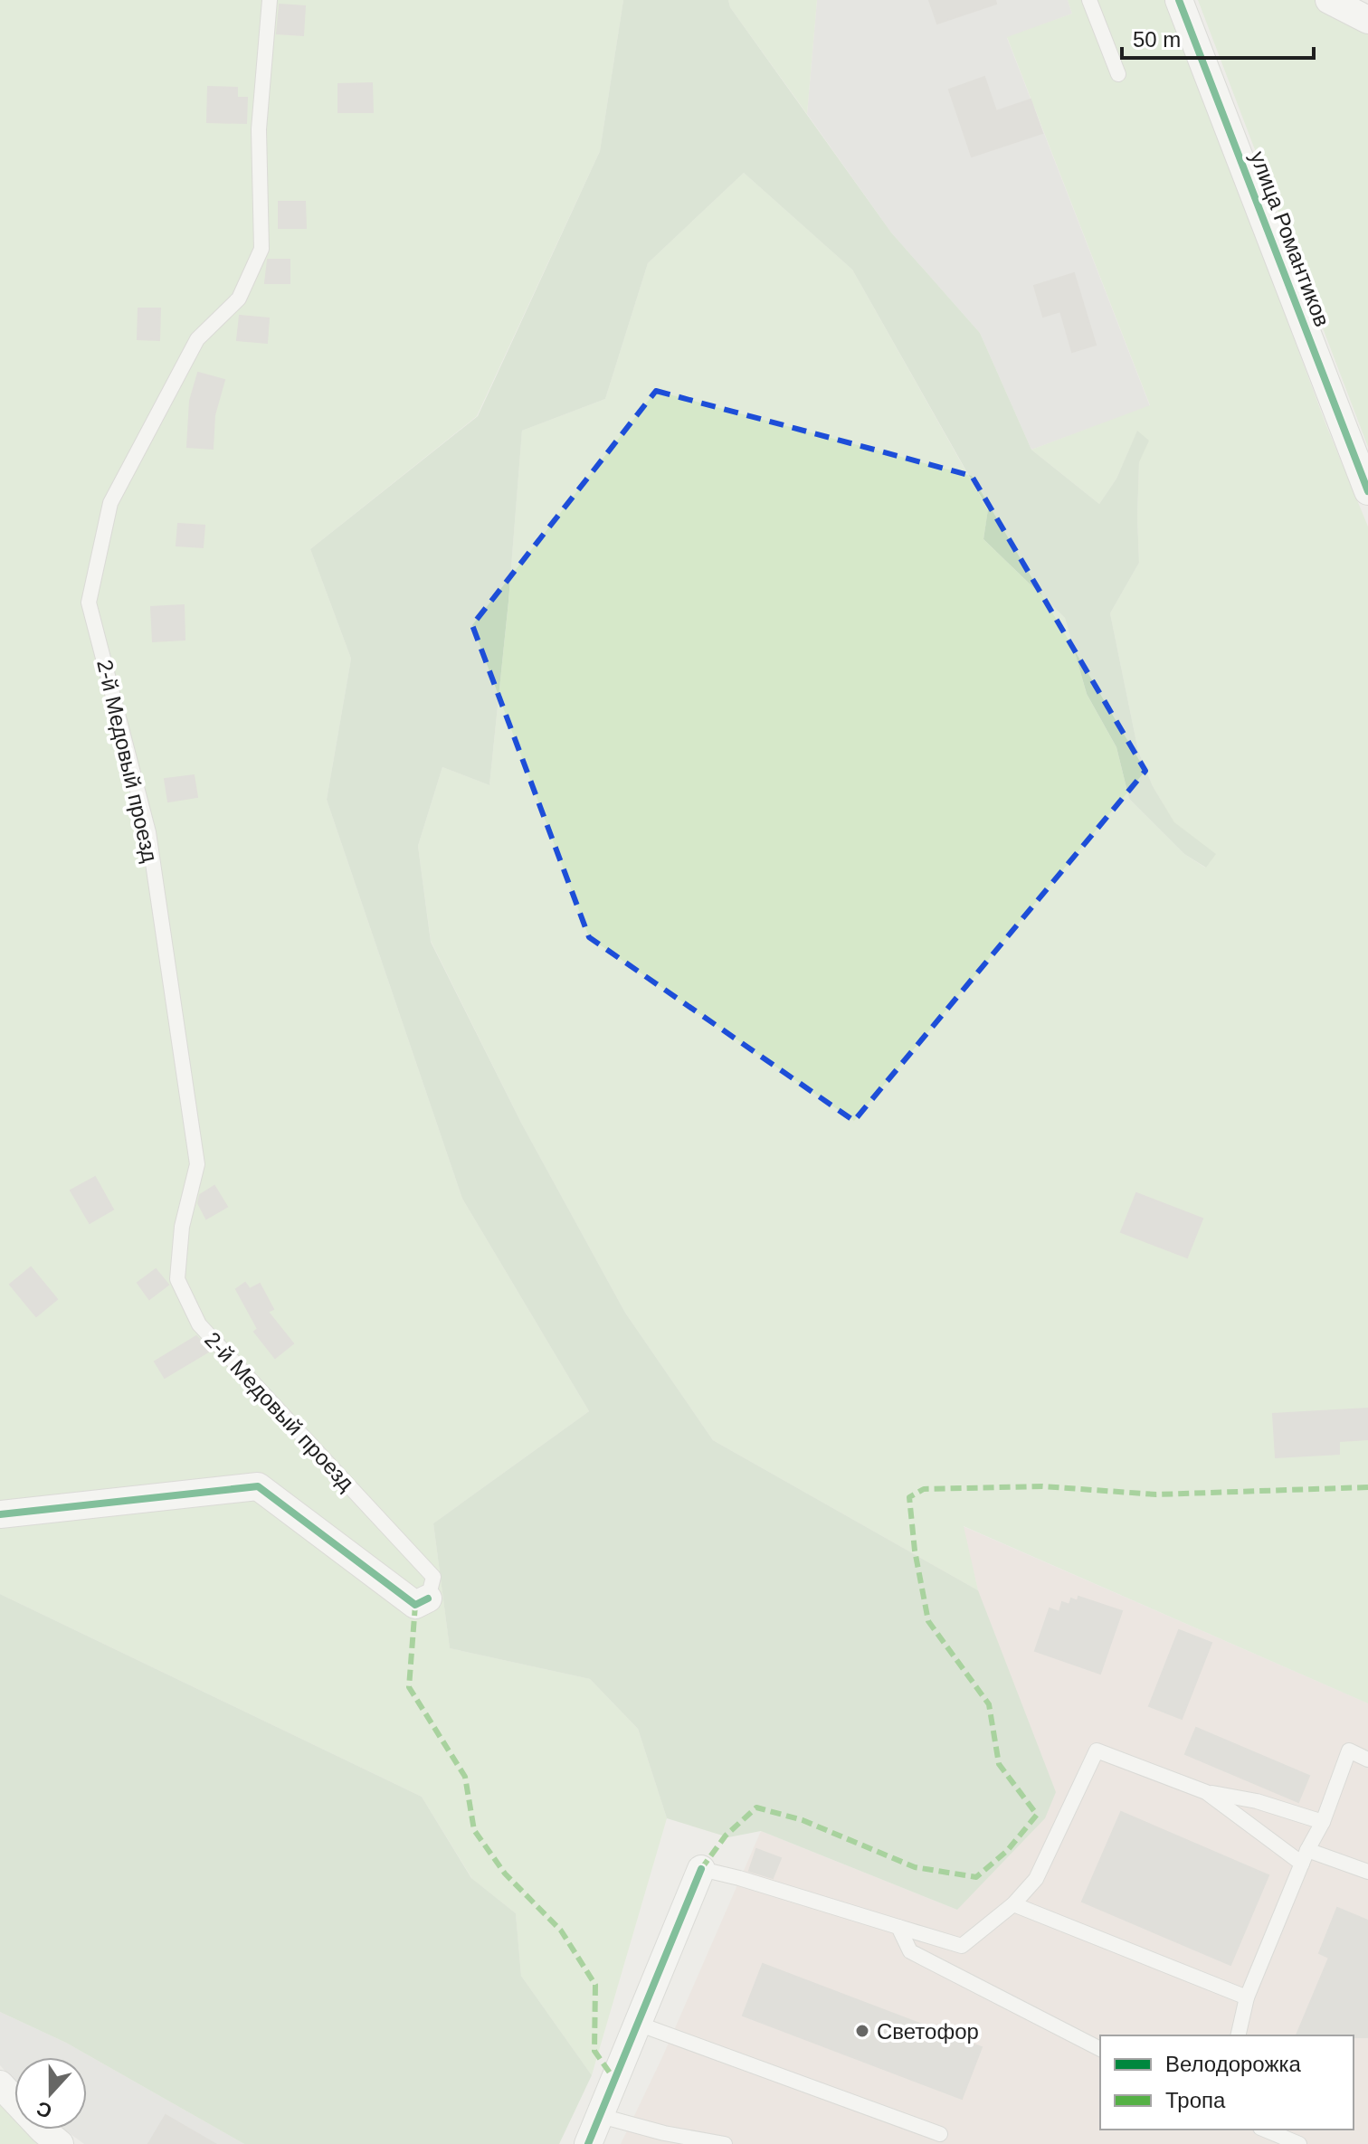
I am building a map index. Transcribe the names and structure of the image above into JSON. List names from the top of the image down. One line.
{"streets":{"street":["улица Романтиков"],"lane":["2-й Медовый проезд"]},"places":["Светофор"],"legend":["Велодорожка","Тропа"],"scale_bar":"50 m","north":"bottom"}
